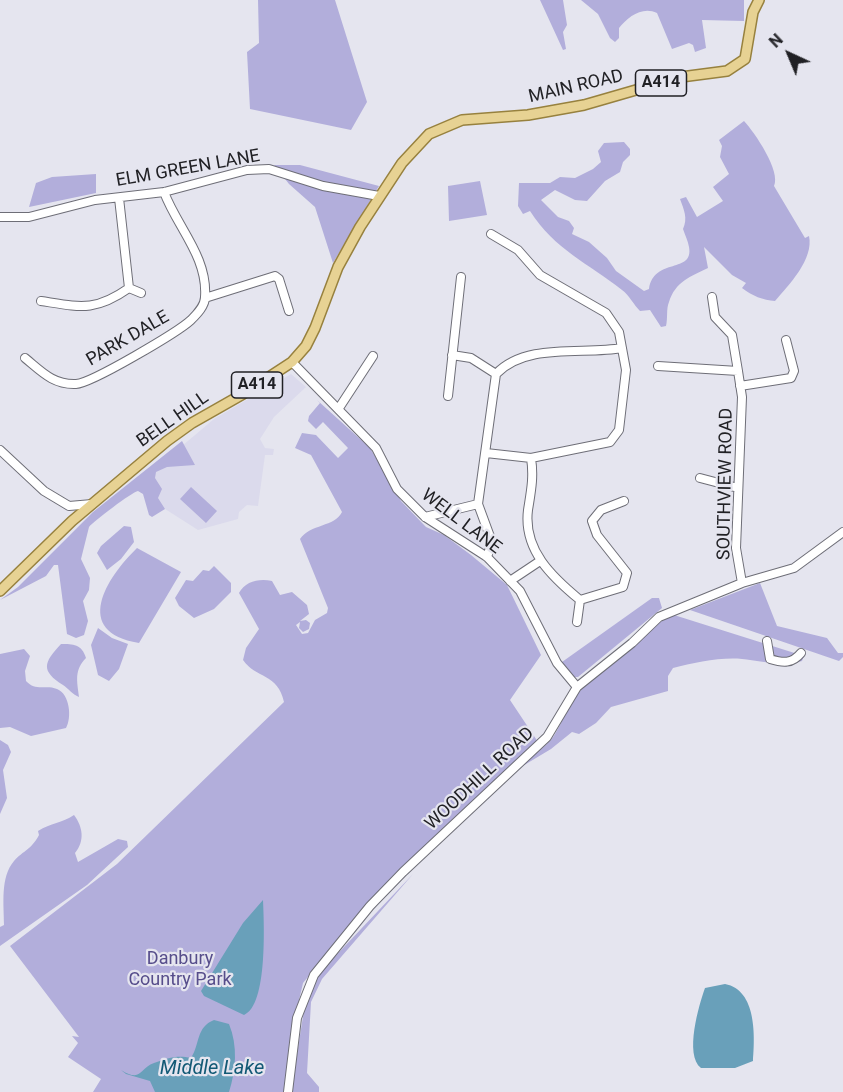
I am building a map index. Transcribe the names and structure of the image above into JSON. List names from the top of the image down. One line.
{"streets":{"main road":["A414","MAIN ROAD","BELL HILL"],"street":["ELM GREEN LANE","PARK DALE","SOUTHVIEW ROAD","WELL LANE","WOODHILL ROAD"]},"crossings":[["A414","BELL HILL"],["MAIN ROAD","ELM GREEN LANE"],["MAIN ROAD","BELL HILL"],["ELM GREEN LANE","BELL HILL"],["BELL HILL","WELL LANE"],["SOUTHVIEW ROAD","WOODHILL ROAD"],["WELL LANE","WOODHILL ROAD"]],"water":["Middle Lake"],"parks":["Danbury Country Park"],"north":"top left"}
